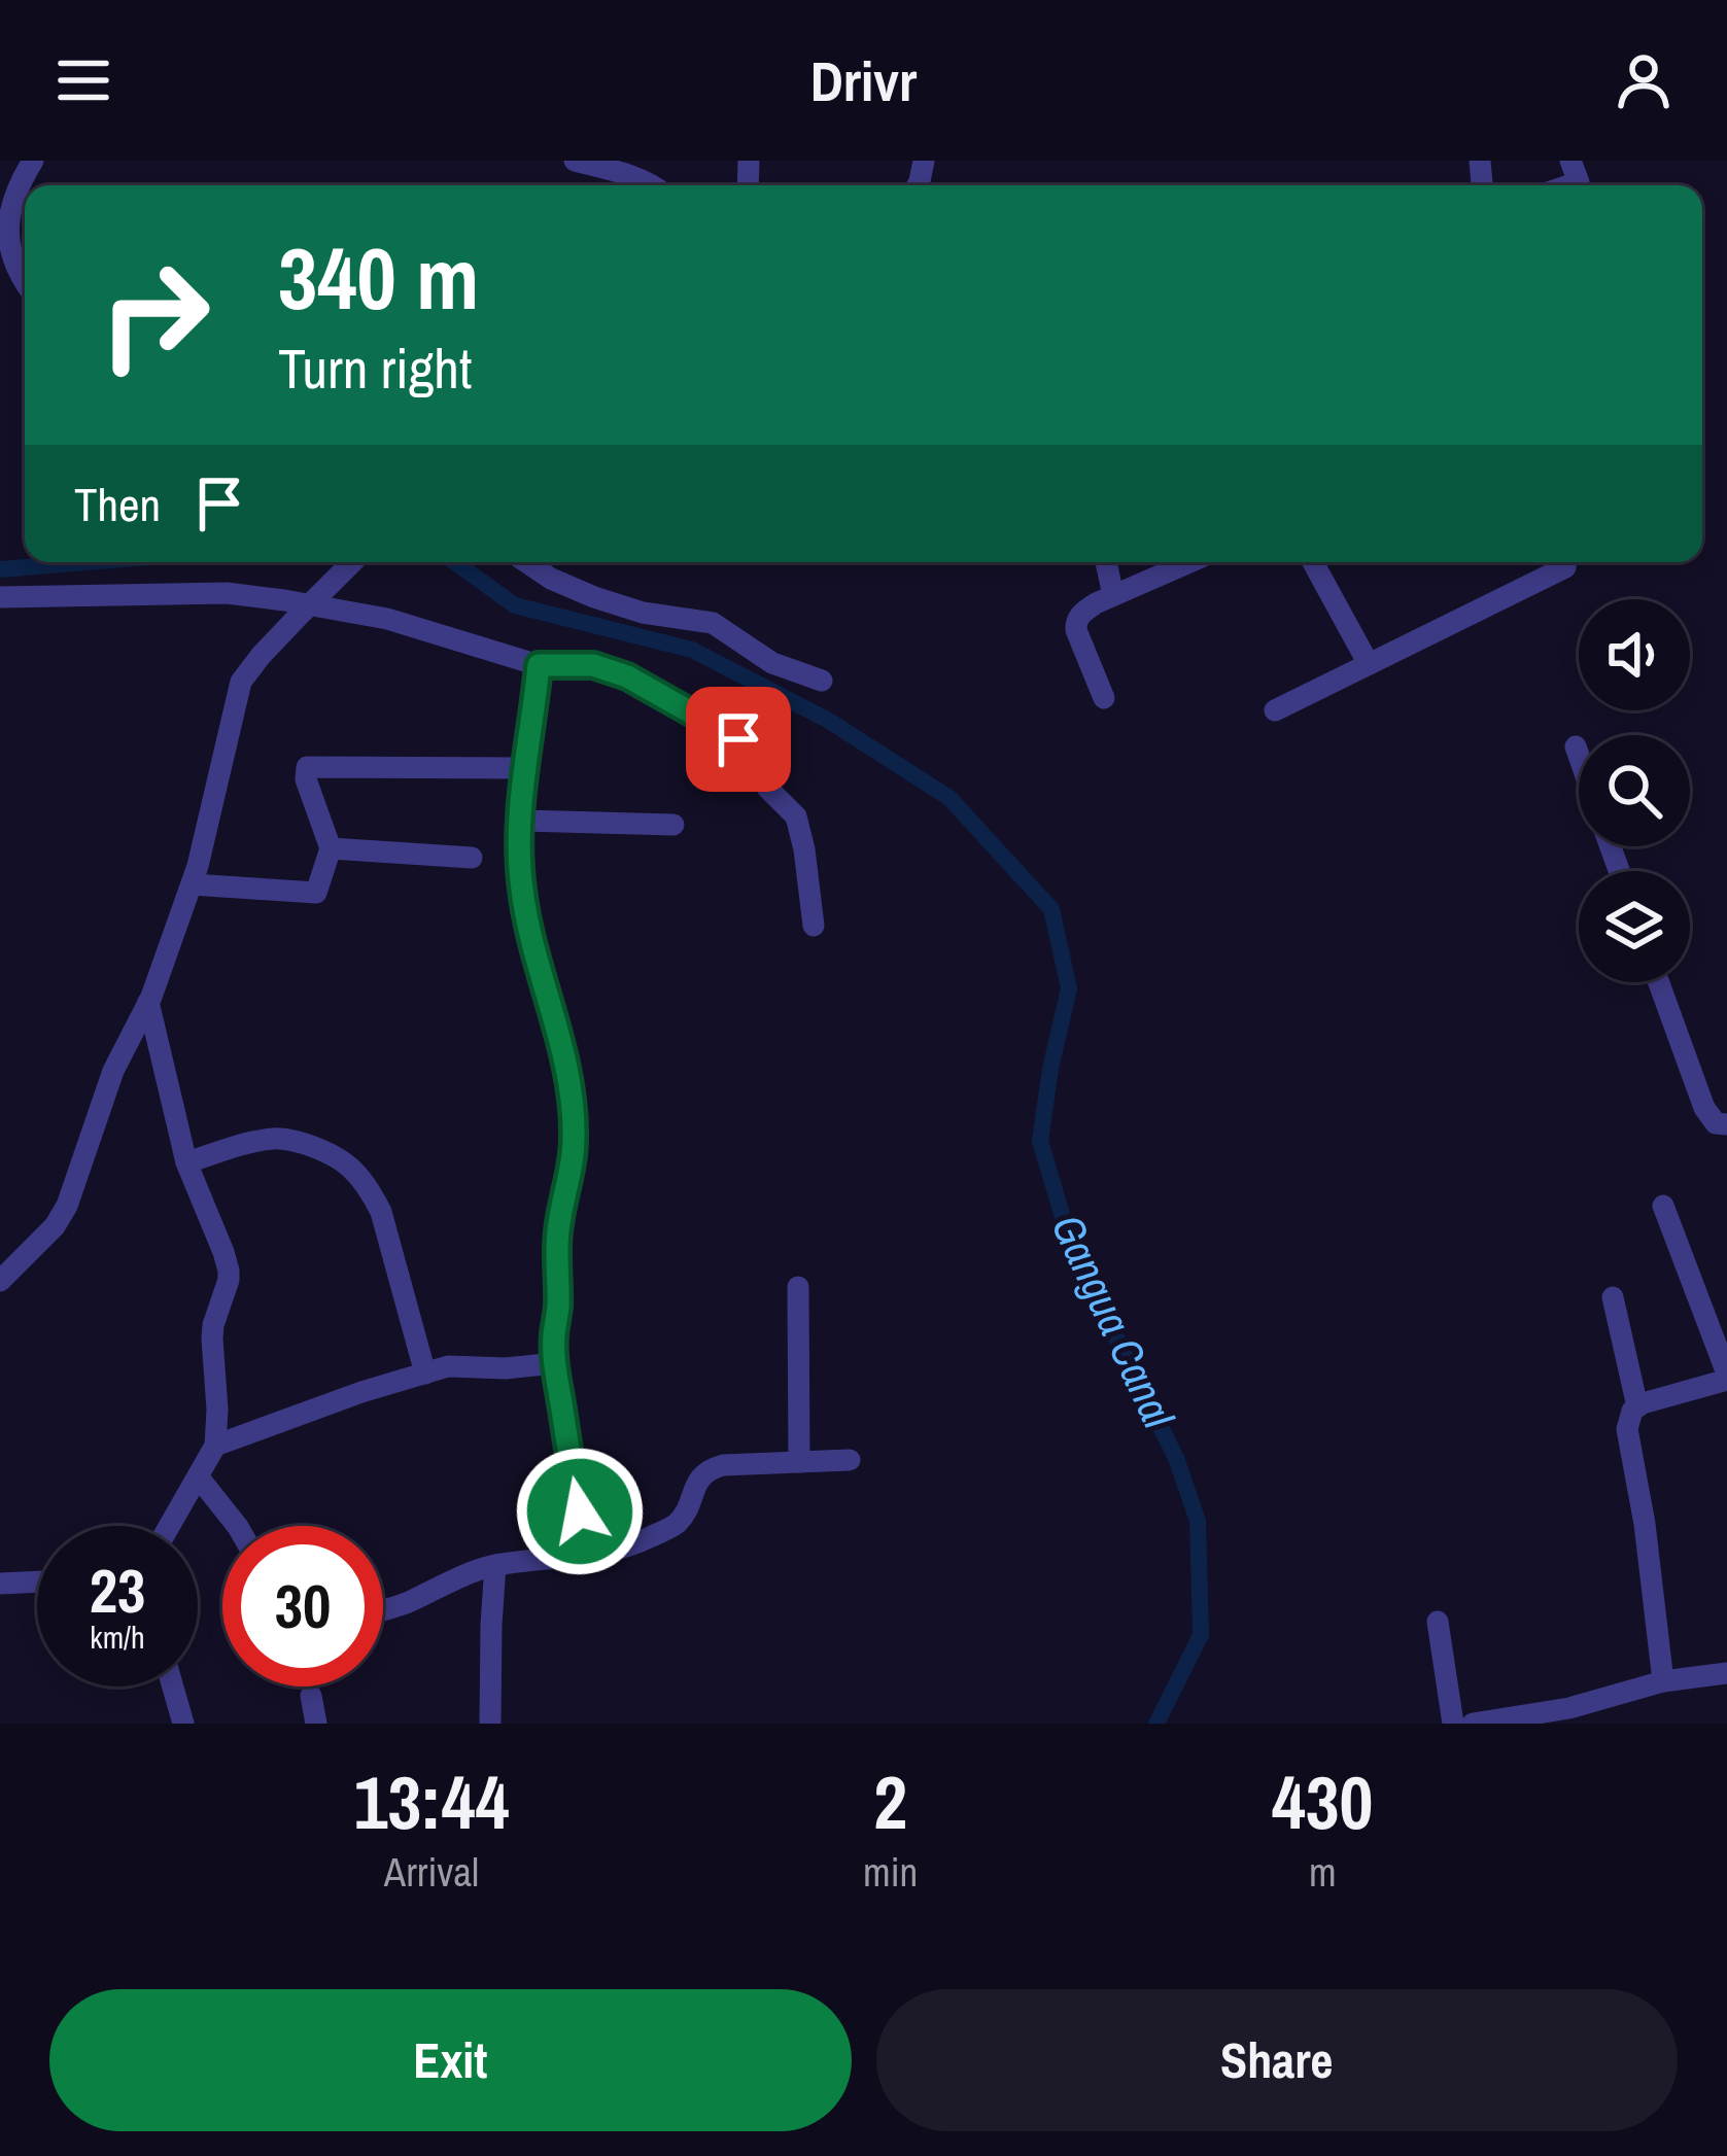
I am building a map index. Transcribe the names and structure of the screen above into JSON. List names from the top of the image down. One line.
{"water":["Gangua Canal"],"page":{"header":"Drivr","turn":["340 m","Turn right"],"then":"Then","speed":"23 km/h","limit":"30","eta":["13:44","Arrival","2","min","430","m"],"buttons":["Exit","Share"]}}
